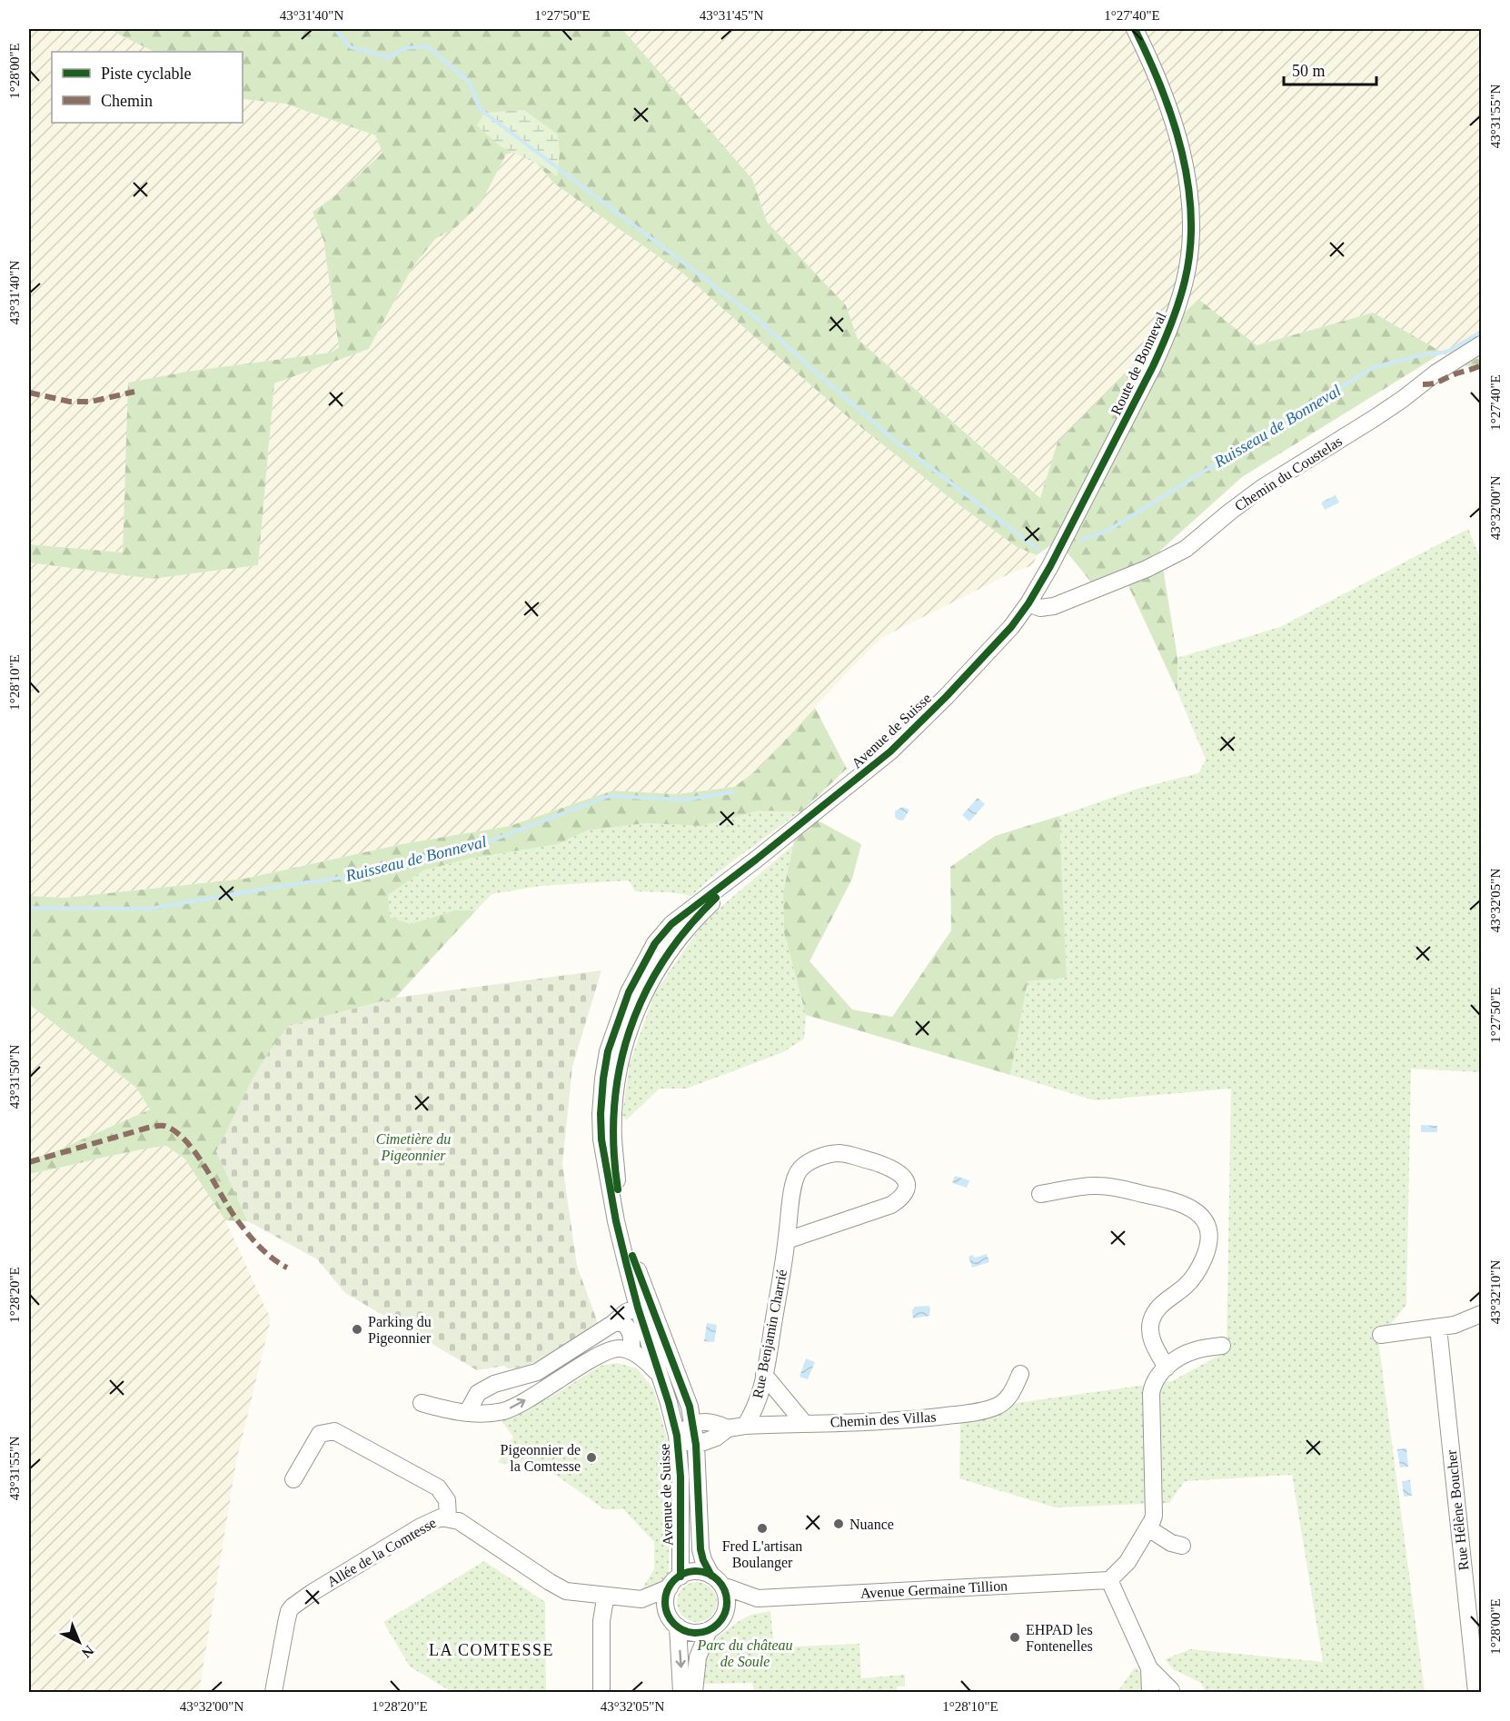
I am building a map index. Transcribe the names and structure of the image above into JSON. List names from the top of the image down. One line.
{"streets":{"street":["Route de Bonneval","Chemin du Coustelas","Avenue de Suisse","Rue Benjamin Charrié","Chemin des Villas","Rue Hélène Boucher","Allée de la Comtesse","Avenue Germaine Tillion"]},"crossings":[["Route de Bonneval","Chemin du Coustelas"],["Route de Bonneval","Avenue de Suisse"],["Chemin du Coustelas","Avenue de Suisse"],["Avenue de Suisse","Chemin des Villas"],["Avenue de Suisse","Allée de la Comtesse"],["Avenue de Suisse","Avenue Germaine Tillion"],["Rue Benjamin Charrié","Chemin des Villas"],["Allée de la Comtesse","Avenue Germaine Tillion"]],"districts":["LA COMTESSE"],"water":["Ruisseau de Bonneval"],"parks":["Cimetière du Pigeonnier","Parc du château de Soule"],"places":["Parking du Pigeonnier","Pigeonnier de la Comtesse","Nuance","Fred L'artisan Boulanger","EHPAD les Fontenelles"],"legend":["Piste cyclable","Chemin"],"scale_bar":"50 m","north":"bottom right","coordinates":["43°31'40\"N","1°27'50\"E","43°31'45\"N","1°27'40\"E","1°28'00\"E","43°31'55\"N","43°32'00\"N","1°28'10\"E","43°32'05\"N","43°31'50\"N","43°32'10\"N","1°28'20\"E"]}
